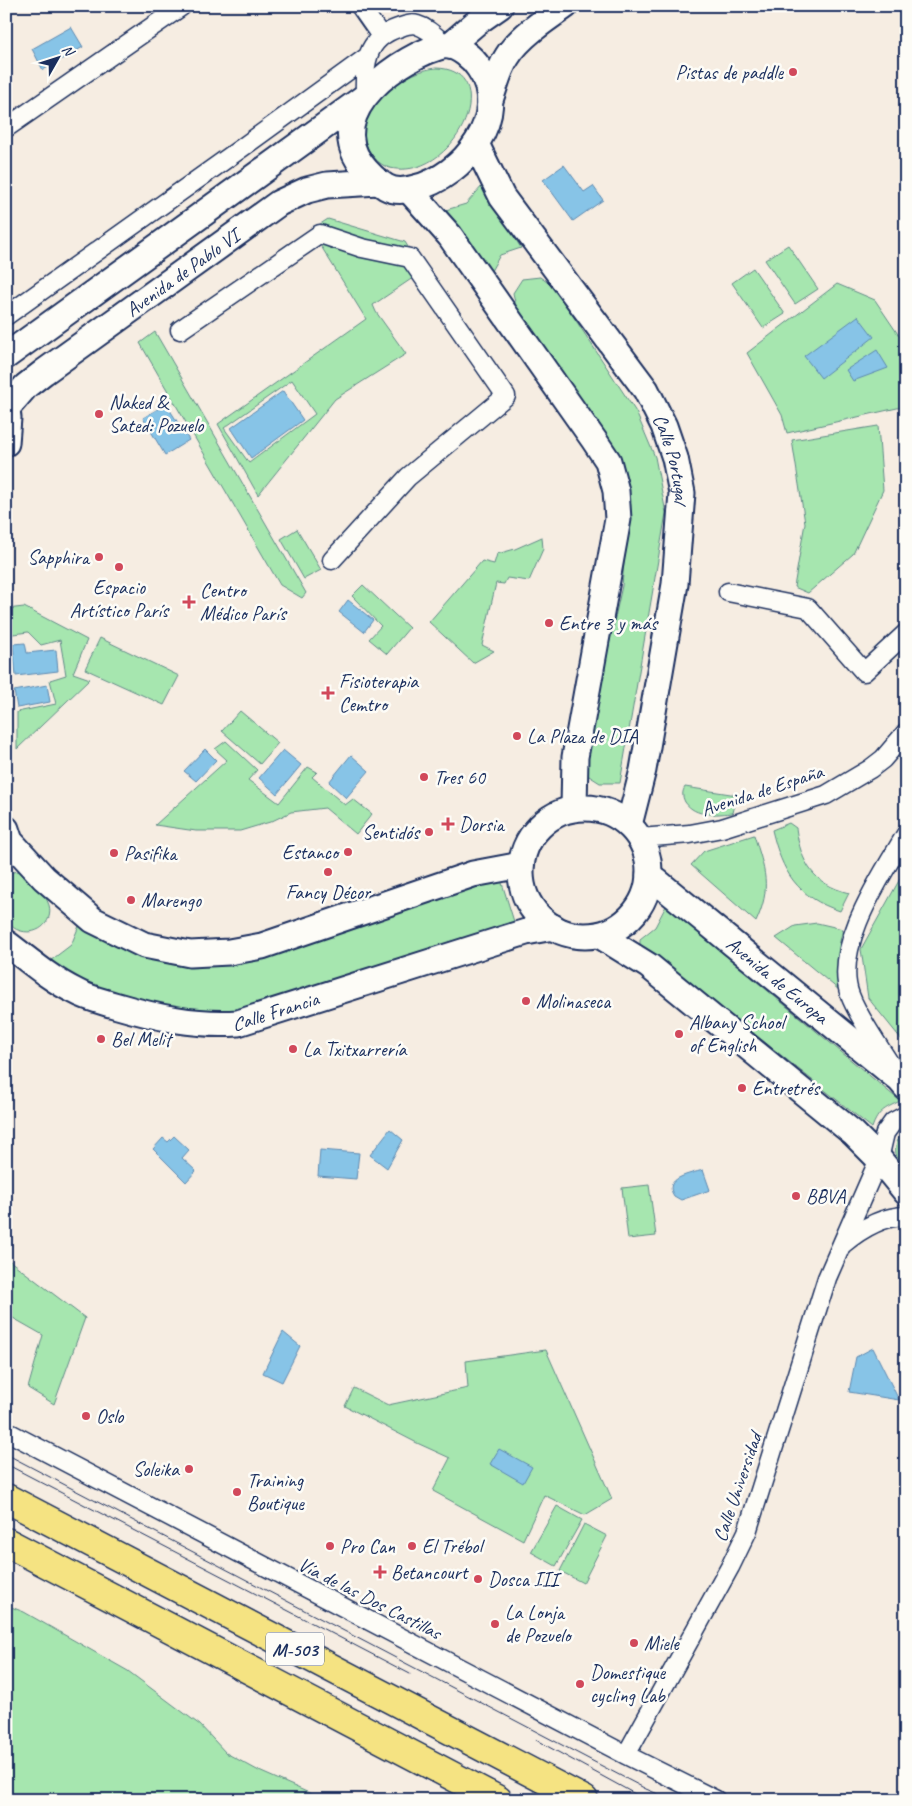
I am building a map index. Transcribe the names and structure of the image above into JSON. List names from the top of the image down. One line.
{"streets":{"highway":["M-503"],"street":["Avenida de Pablo VI","Calle Portugal","Avenida de España","Avenida de Europa","Calle Francia","Calle Universidad","Vía de las Dos Castillas"]},"crossings":[["Avenida de Pablo VI","Calle Portugal"],["Calle Portugal","Avenida de España"],["Calle Portugal","Avenida de Europa"],["Calle Portugal","Calle Francia"],["Avenida de España","Avenida de Europa"],["Avenida de España","Calle Francia"],["Avenida de Europa","Calle Francia"],["Calle Universidad","Vía de las Dos Castillas"]],"places":{"other":["Pistas de paddle","Naked & Sated: Pozuelo","Sapphira","Espacio Artístico París","Entre 3 y más","La Plaza de DIA","Tres 60","Sentidós","Estanco","Pasifika","Fancy Décor","Marengo","Molinaseca","Albany School of English","Bel Melit","La Txitxarrería","Entretrés","BBVA","Oslo","Soleika","Training Boutique","Pro Can","El Trébol","Dosca III","La Lonja de Pozuelo","Miele","Domestique cycling Lab"],"health":["Centro Médico París","Fisioterapia Cemtro","Dorsia","Betancourt"]},"north":"top right"}
